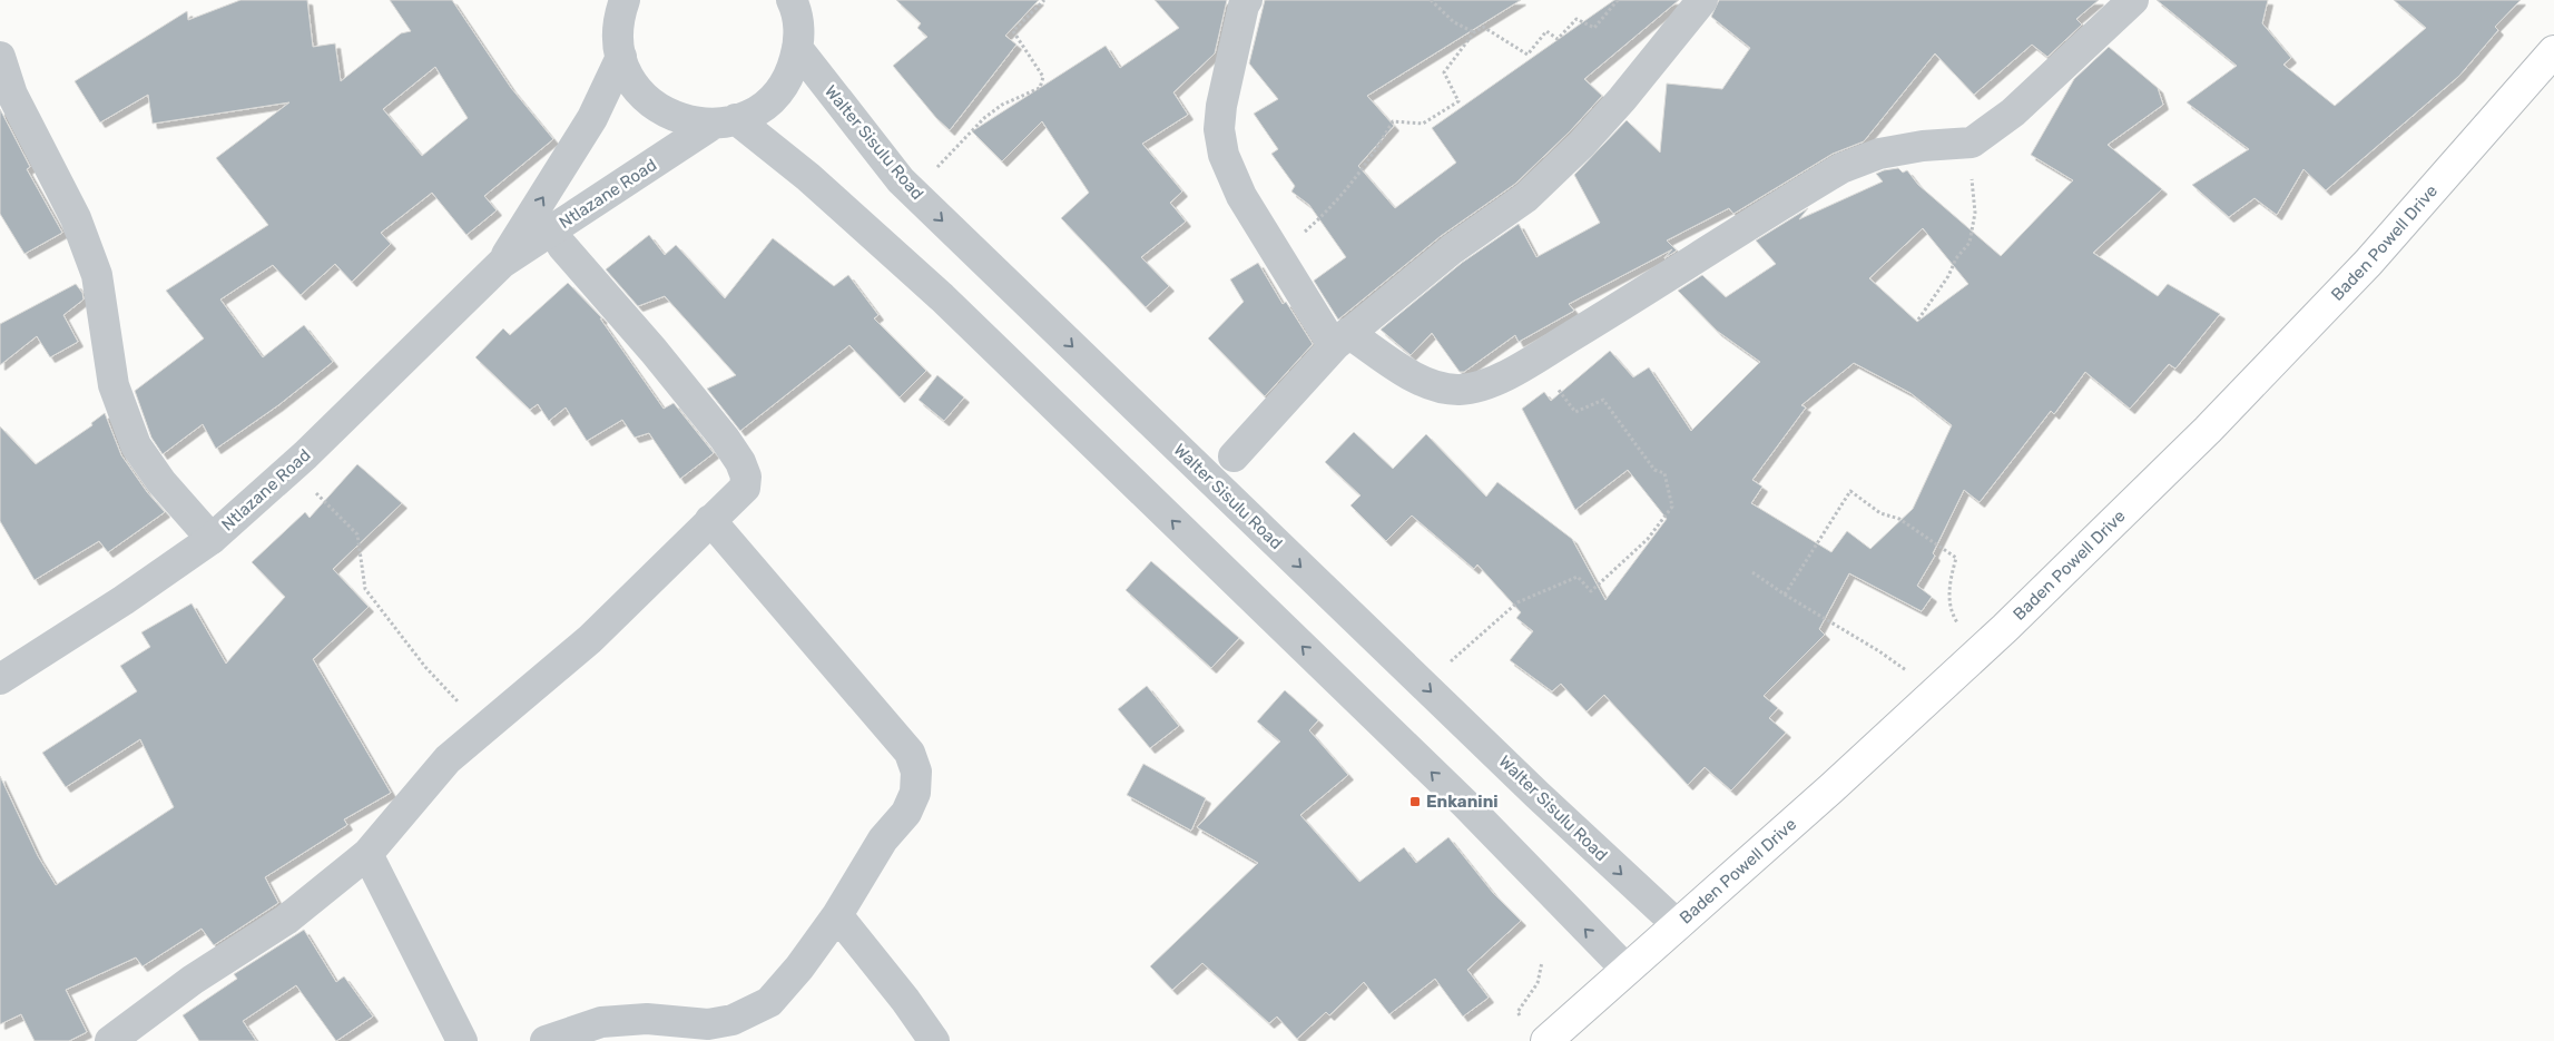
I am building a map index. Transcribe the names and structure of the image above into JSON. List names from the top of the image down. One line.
{"streets":{"main road":["Baden Powell Drive"],"street":["Walter Sisulu Road","Ntlazane Road"]},"crossings":[["Walter Sisulu Road","Ntlazane Road"],["Walter Sisulu Road","Baden Powell Drive"]],"places":{"transit":["Enkanini"]}}
